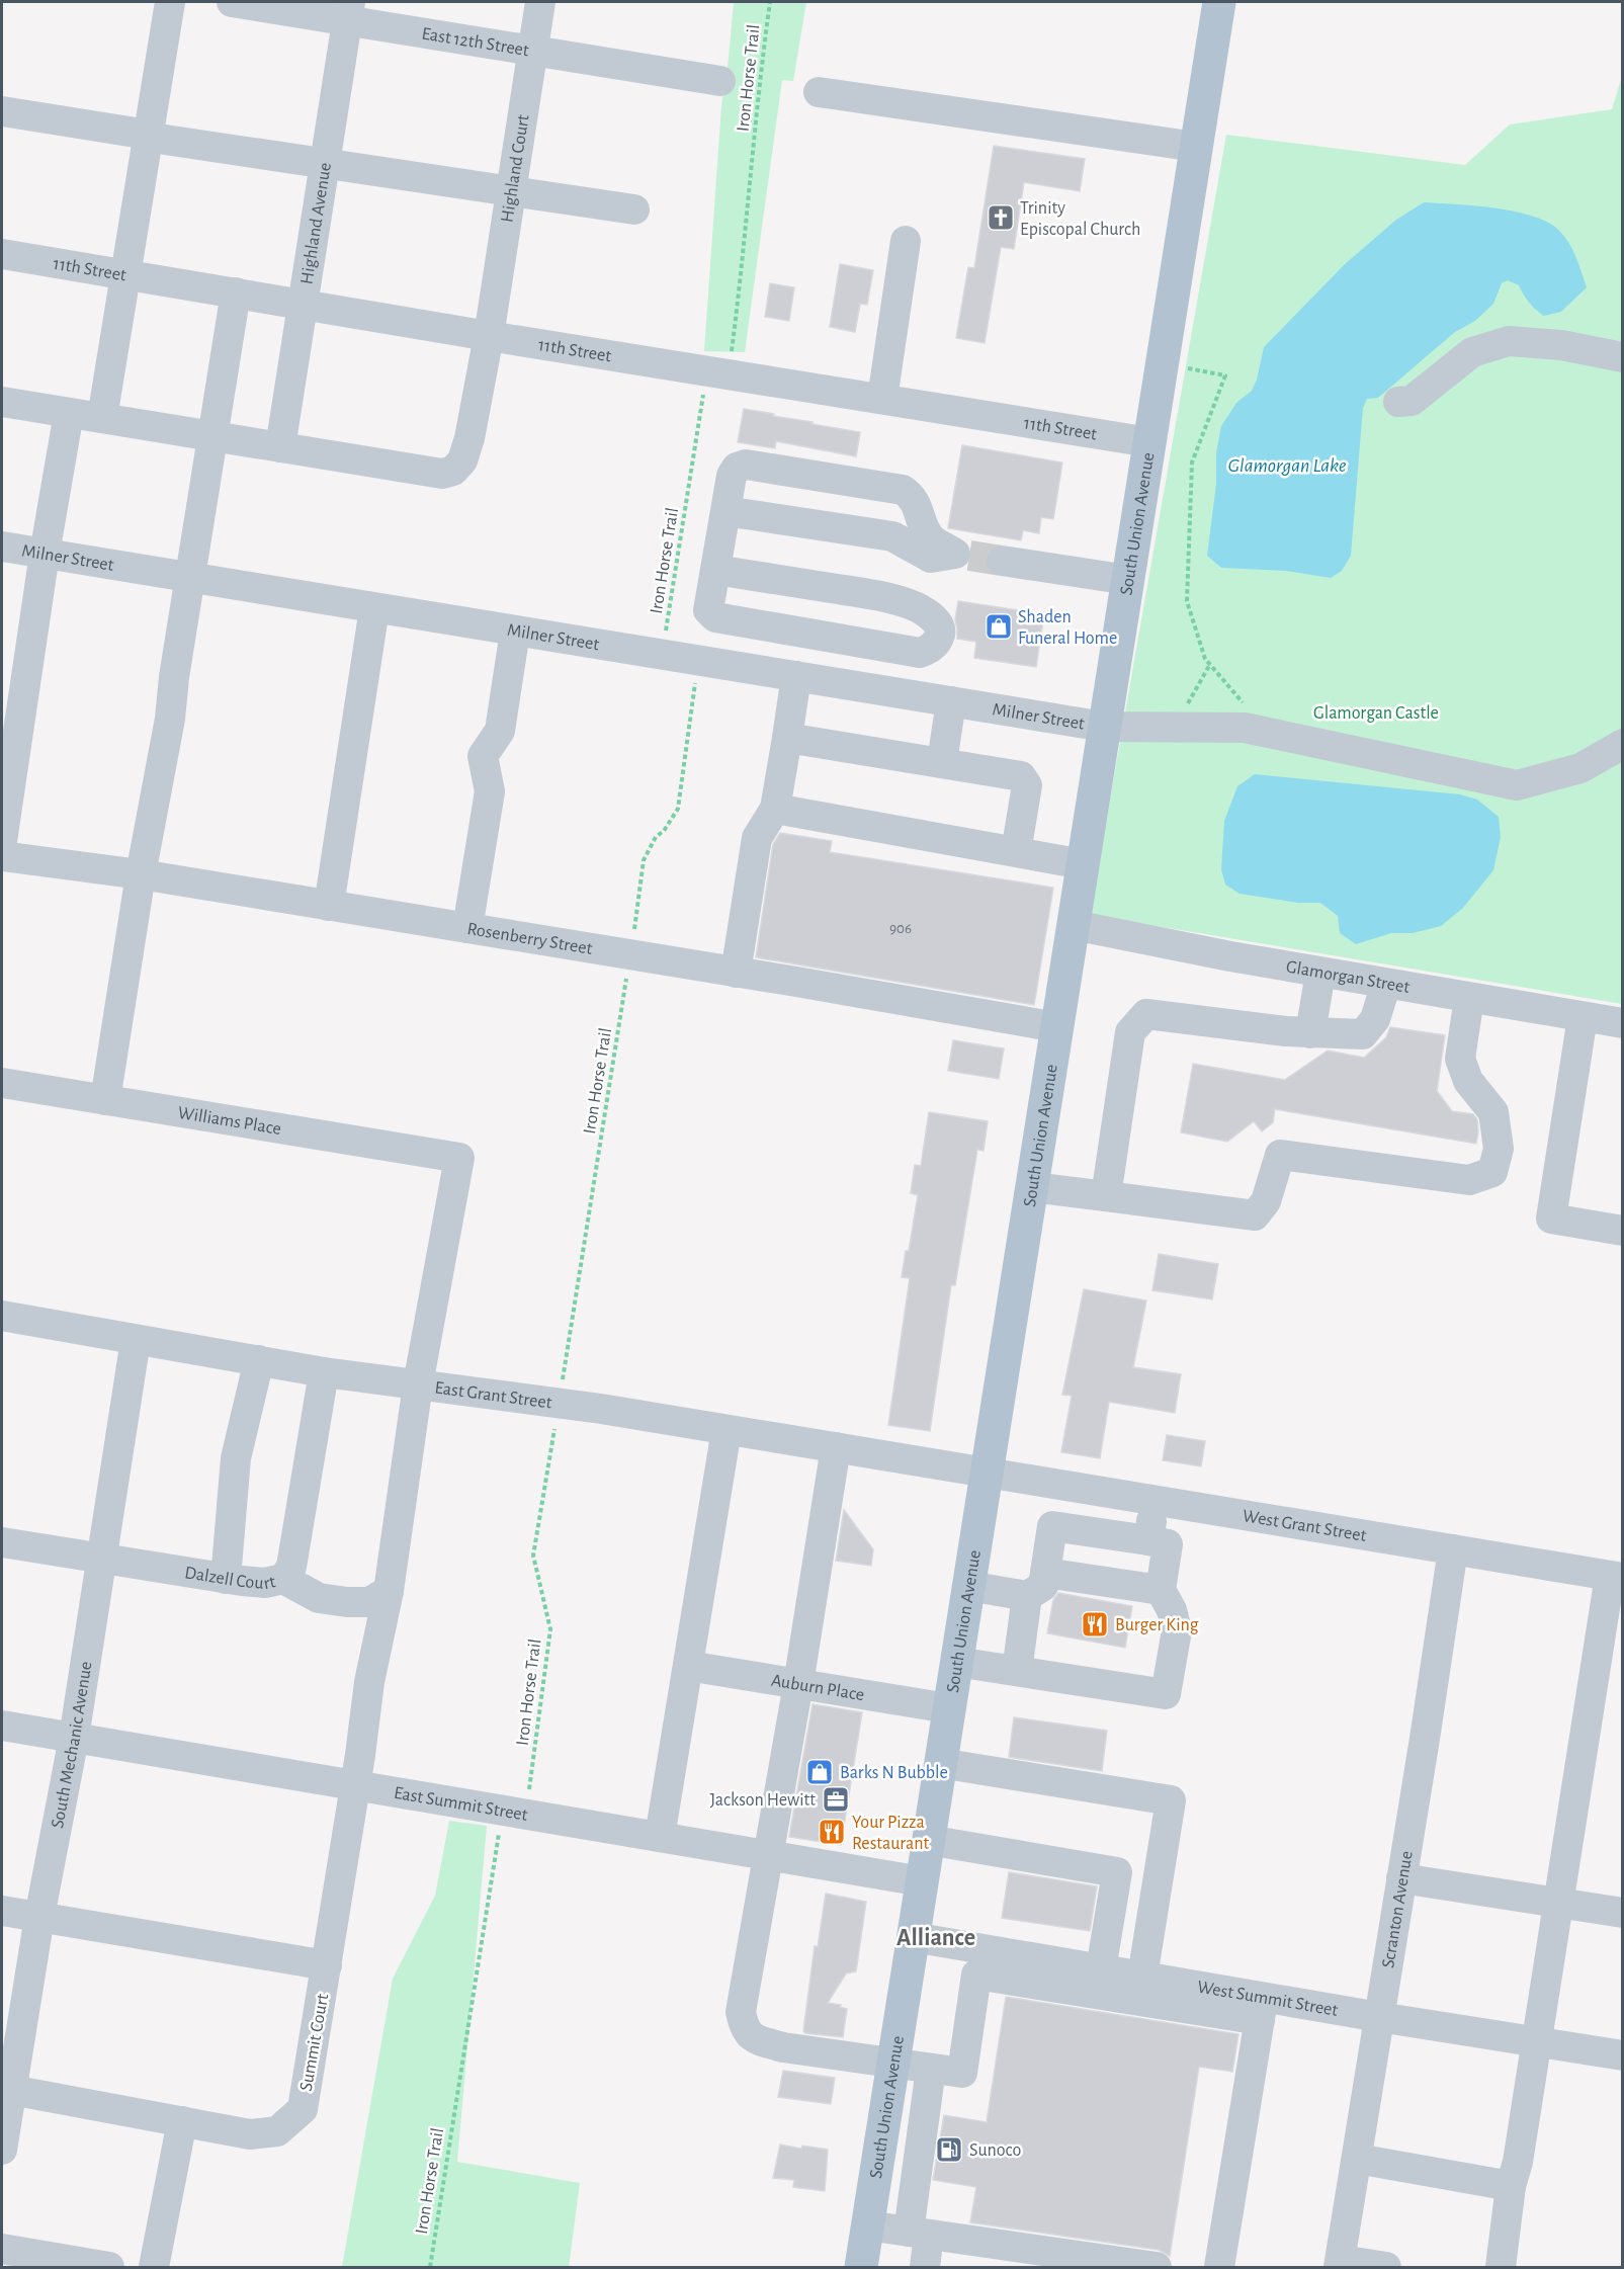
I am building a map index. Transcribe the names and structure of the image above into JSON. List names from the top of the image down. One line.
{"streets":{"main road":["South Union Avenue"],"street":["East 12th Street","Highland Court","Highland Avenue","11th Street","Milner Street","Rosenberry Street","Glamorgan Street","Williams Place","East Grant Street","West Grant Street","Dalzell Court","Auburn Place","South Mechanic Avenue","East Summit Street","Scranton Avenue","West Summit Street","Summit Court"],"path":["Iron Horse Trail"]},"crossings":[["East 12th Street","Highland Court"],["East 12th Street","Highland Avenue"],["Iron Horse Trail","11th Street"],["Iron Horse Trail","Milner Street"],["Iron Horse Trail","Rosenberry Street"],["Iron Horse Trail","East Grant Street"],["Iron Horse Trail","East Summit Street"],["Highland Court","Highland Avenue"],["Highland Court","11th Street"],["Highland Avenue","11th Street"],["11th Street","South Union Avenue"],["South Union Avenue","Milner Street"],["South Union Avenue","Rosenberry Street"],["South Union Avenue","Glamorgan Street"],["South Union Avenue","East Grant Street"],["South Union Avenue","West Grant Street"],["South Union Avenue","Auburn Place"],["South Union Avenue","East Summit Street"],["South Union Avenue","West Summit Street"],["Williams Place","Summit Court"],["East Grant Street","West Grant Street"],["East Grant Street","Dalzell Court"],["East Grant Street","South Mechanic Avenue"],["East Grant Street","Summit Court"],["West Grant Street","Scranton Avenue"],["Dalzell Court","South Mechanic Avenue"],["South Mechanic Avenue","East Summit Street"],["South Mechanic Avenue","Summit Court"],["East Summit Street","Summit Court"],["Scranton Avenue","West Summit Street"]],"districts":["Alliance"],"water":["Glamorgan Lake"],"parks":["Glamorgan Castle"],"places":{"church":["Trinity Episcopal Church"],"shop":["Shaden Funeral Home","Barks N Bubble"],"restaurant":["Burger King","Your Pizza Restaurant"],"office":["Jackson Hewitt"],"fuel station":["Sunoco"]},"house_numbers":["906"]}
